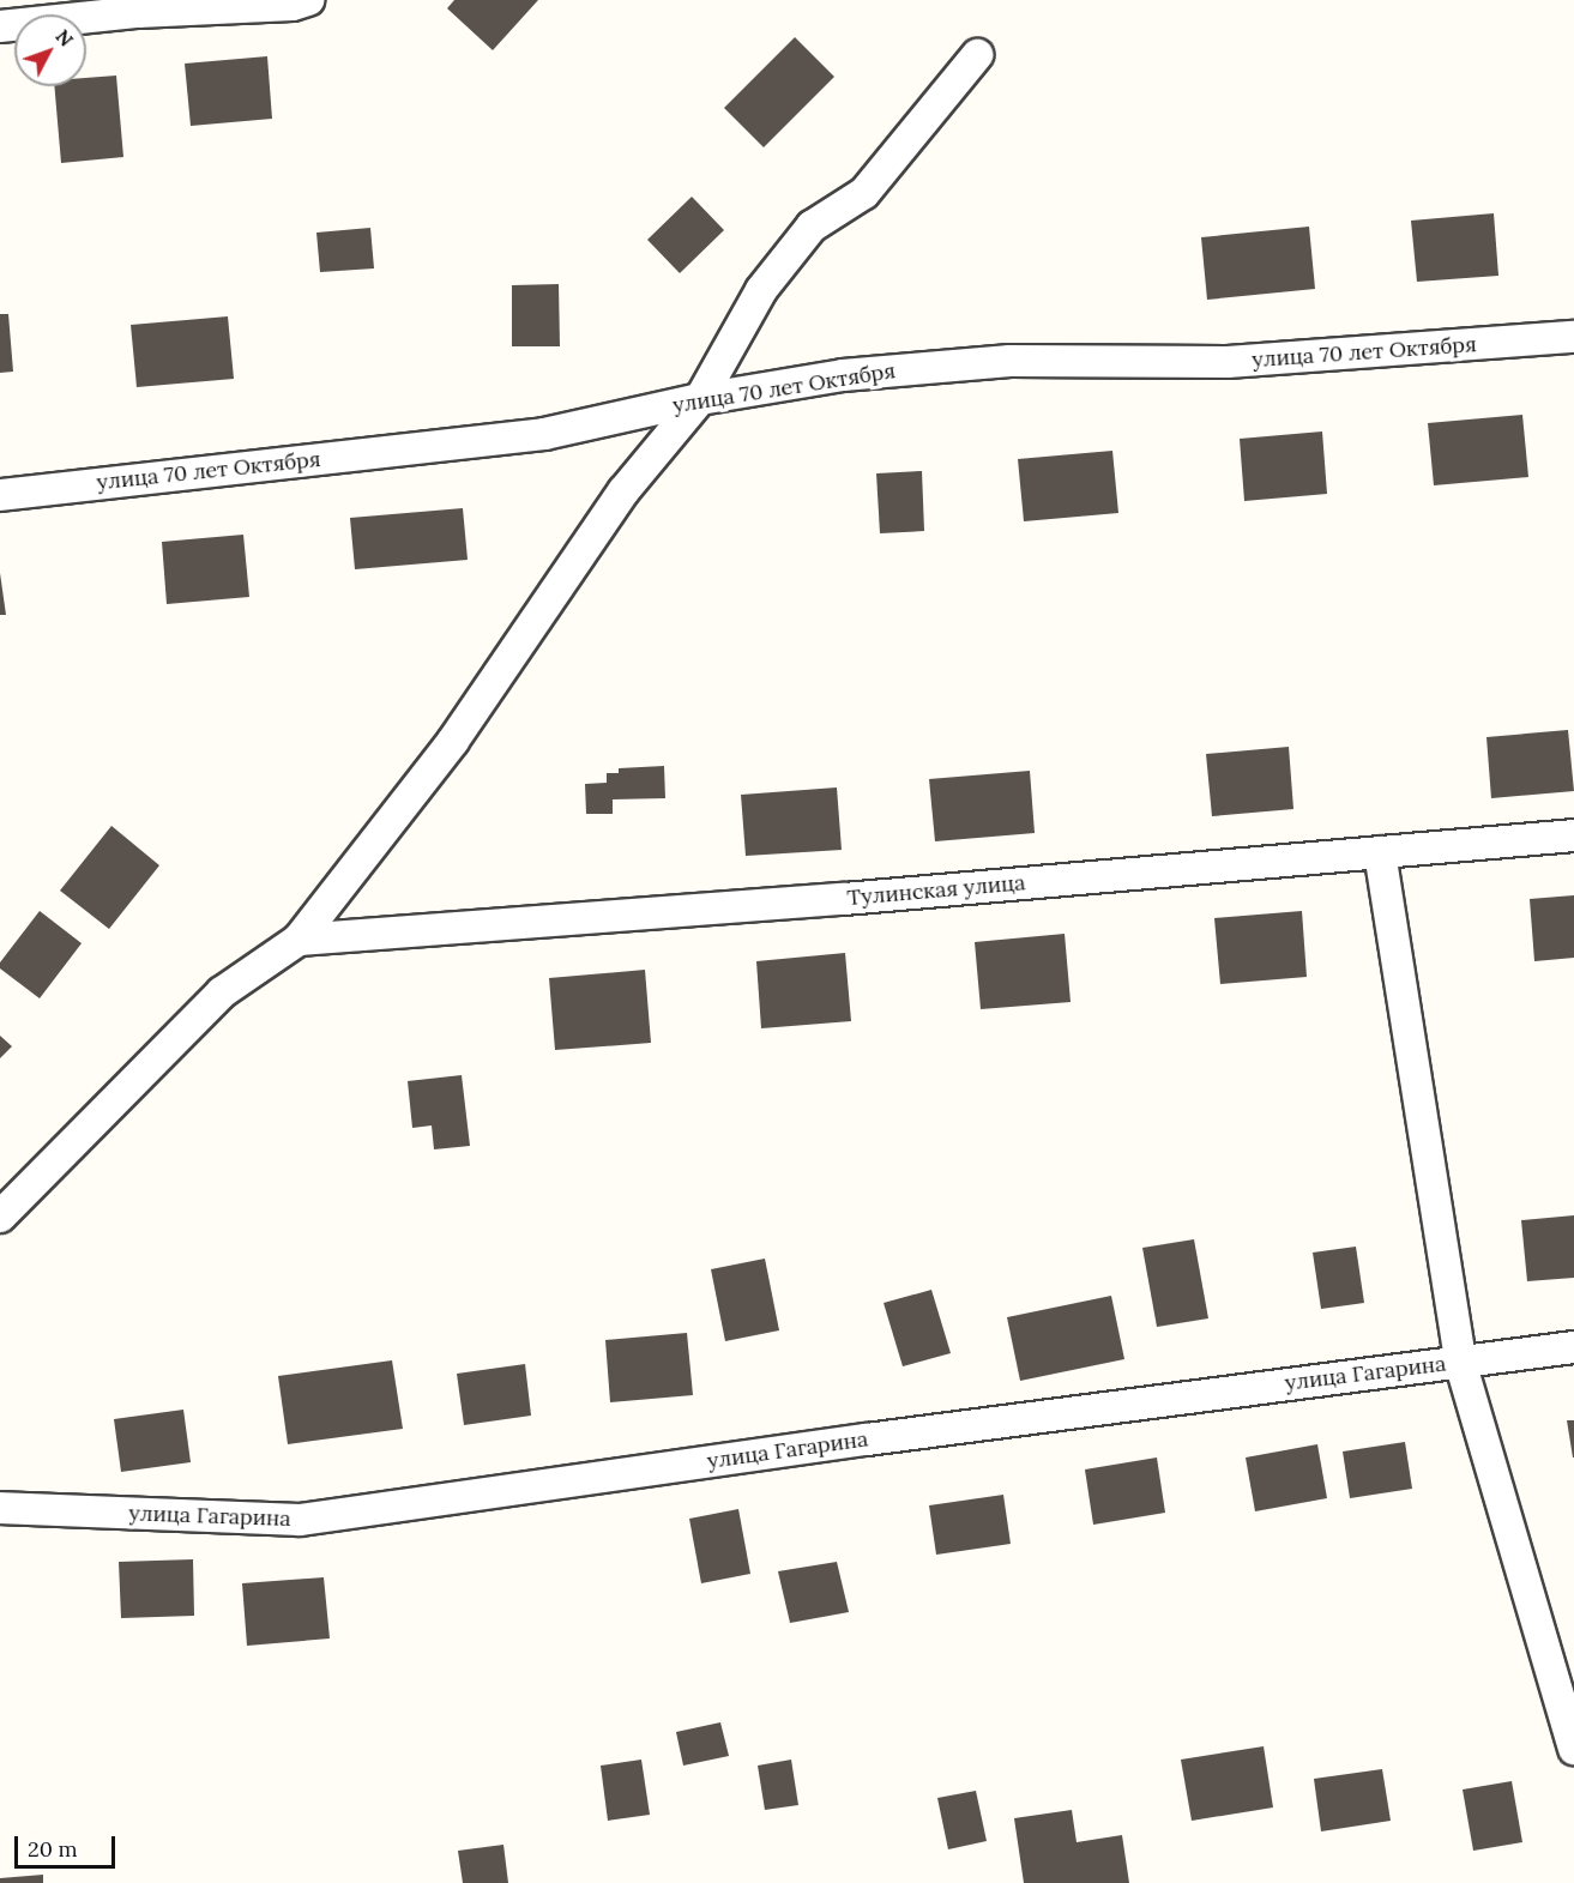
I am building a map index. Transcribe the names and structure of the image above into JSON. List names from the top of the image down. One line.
{"streets":{"street":["улица 70 лет Октября","Тулинская улица","улица Гагарина"]},"scale_bar":"20 m","north":"top right"}
